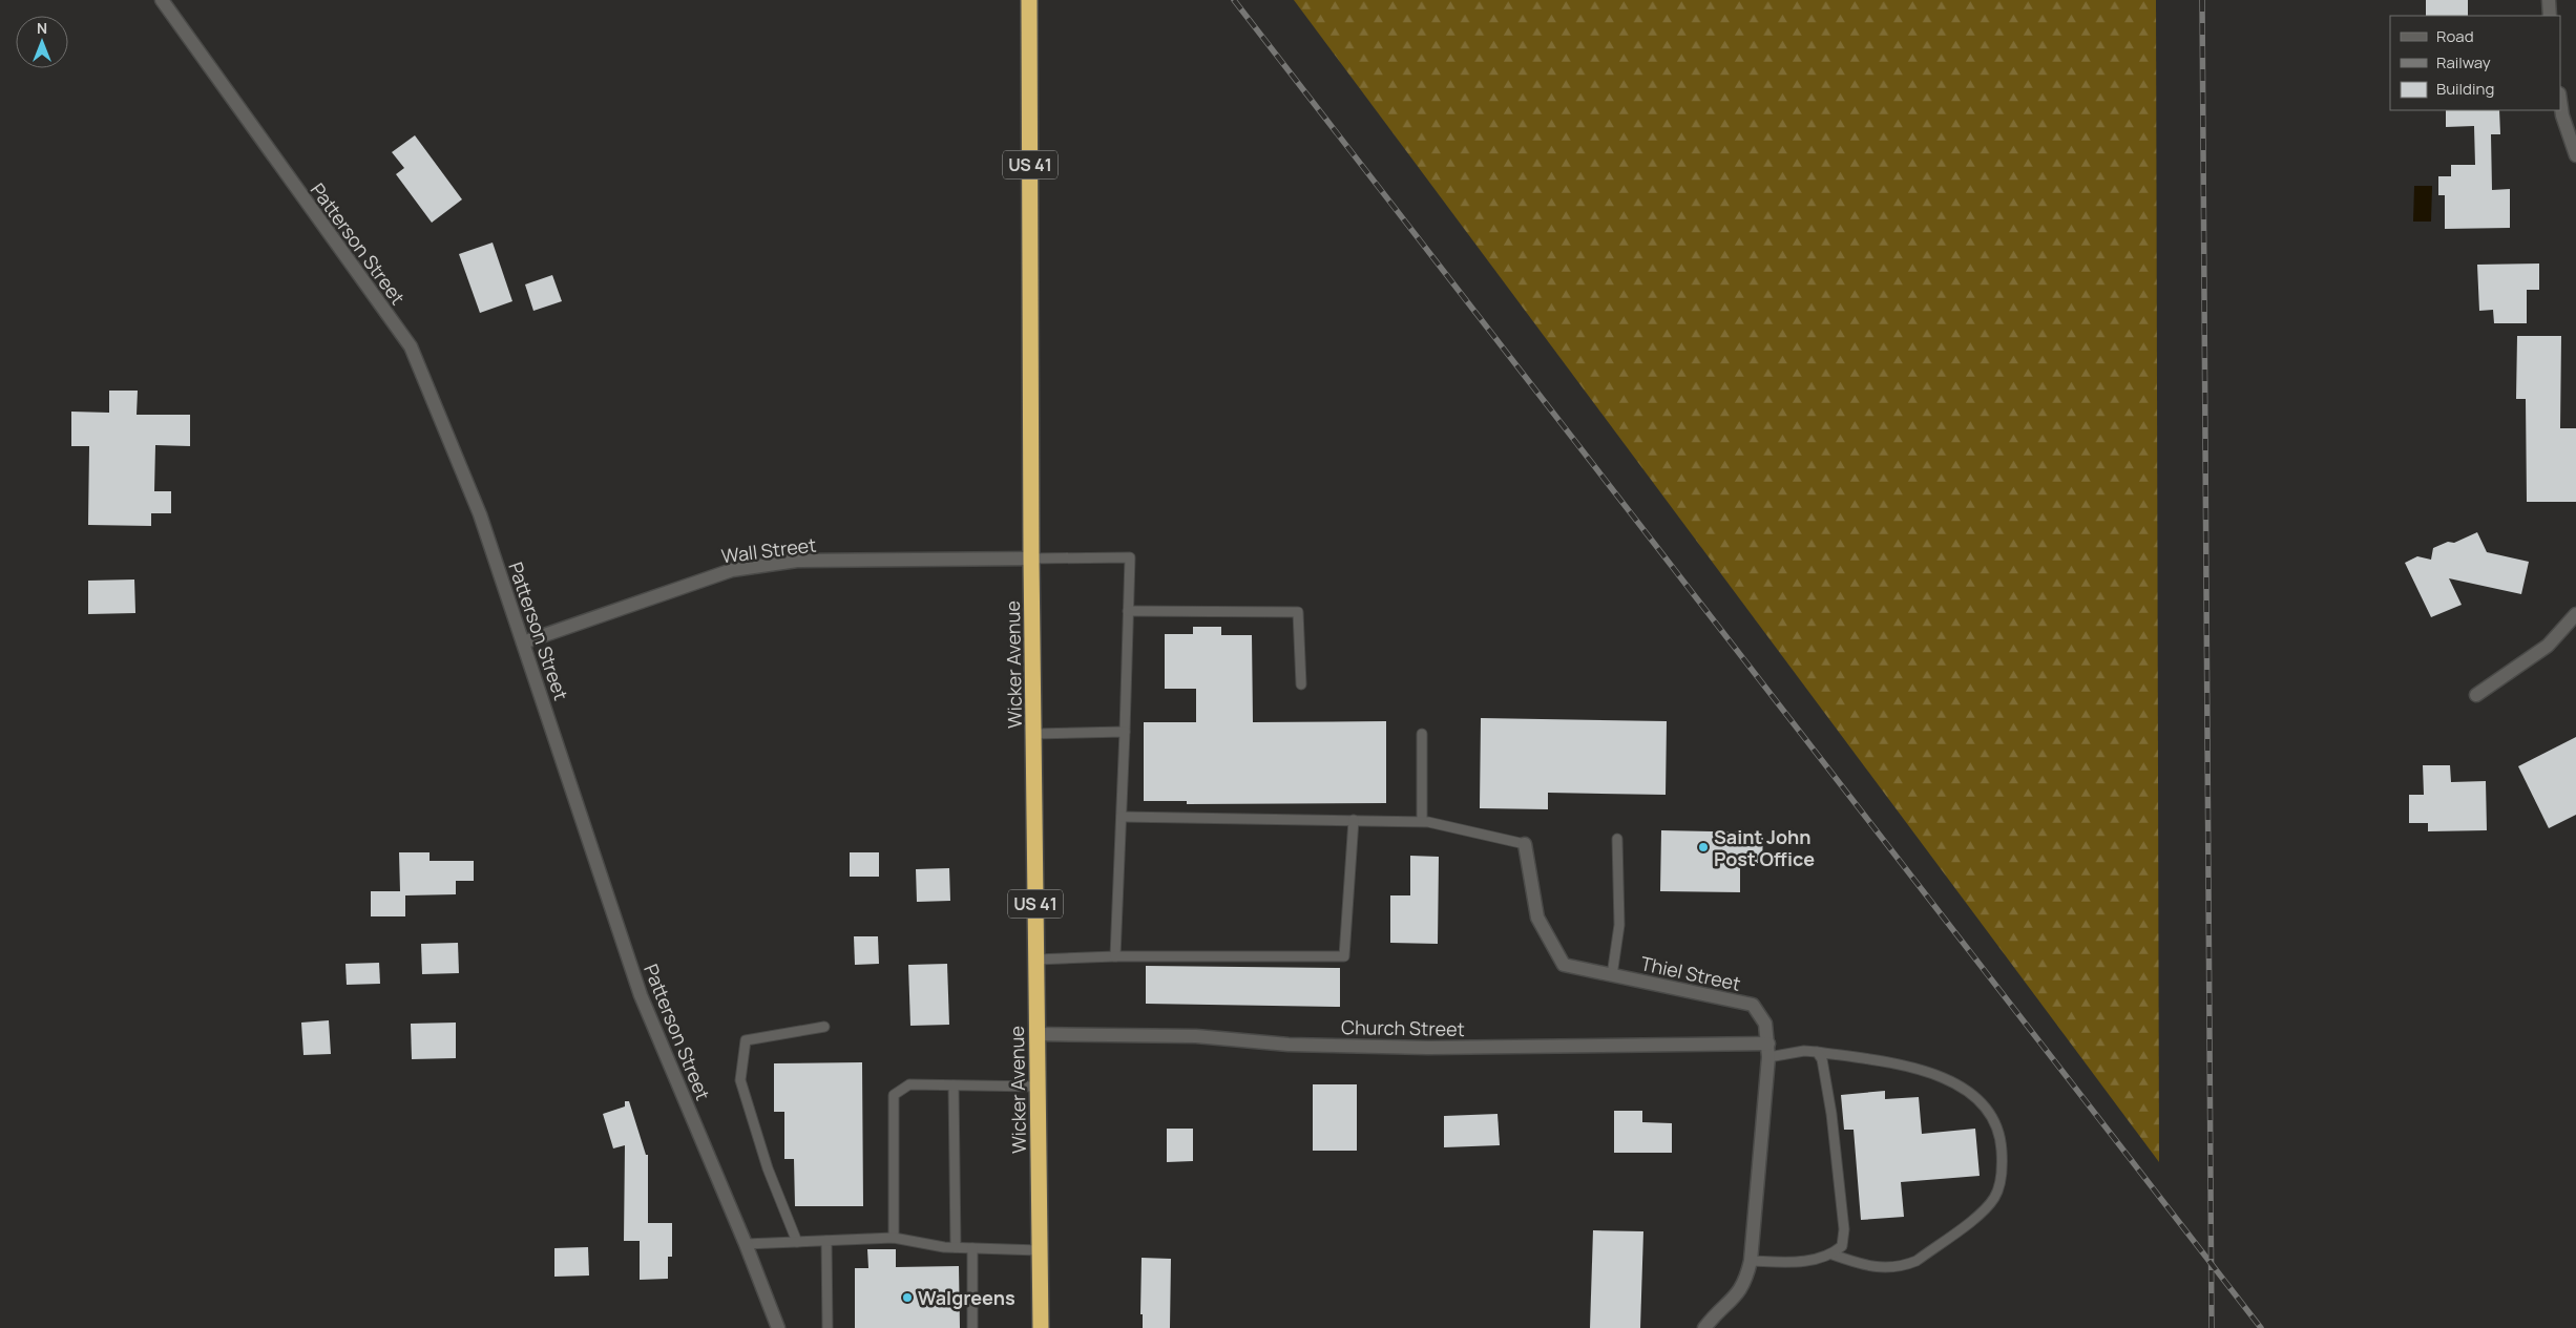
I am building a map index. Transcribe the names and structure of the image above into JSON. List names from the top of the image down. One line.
{"streets":{"highway":["US 41","Wicker Avenue"],"street":["Patterson Street","Wall Street","Thiel Street","Church Street"]},"crossings":[["Patterson Street","Wall Street"],["Wall Street","Wicker Avenue"],["Wicker Avenue","Church Street"],["Thiel Street","Church Street"]],"places":["Saint John Post Office","Walgreens"],"legend":["Road","Railway","Building"],"north":"top"}
